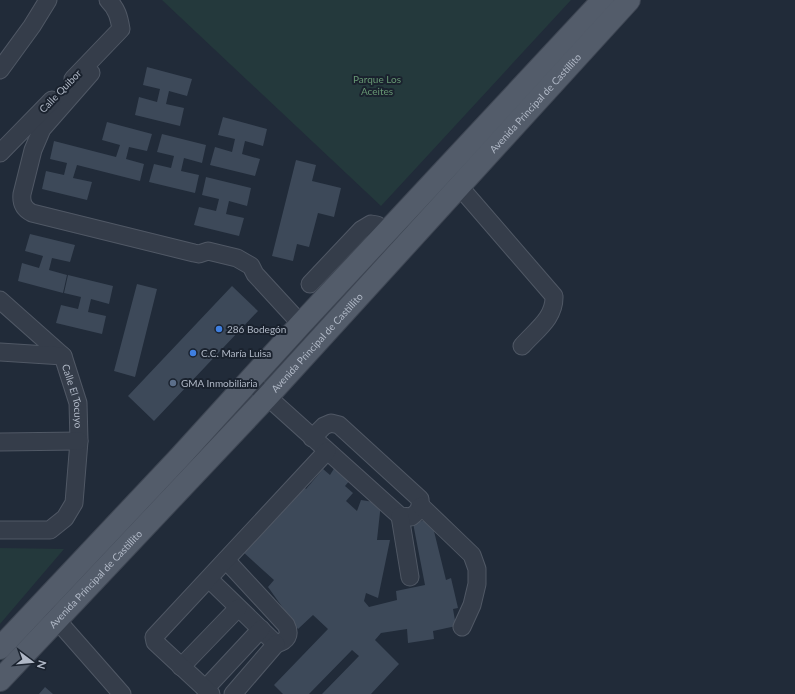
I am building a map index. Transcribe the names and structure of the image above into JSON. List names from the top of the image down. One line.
{"streets":{"main road":["Avenida Principal de Castillito"],"street":["Calle Quibor","Calle El Tocuyo"]},"parks":["Parque Los Aceites"],"places":["286 Bodegón","C.C. María Luisa","GMA Inmobiliaria"],"north":"right"}
